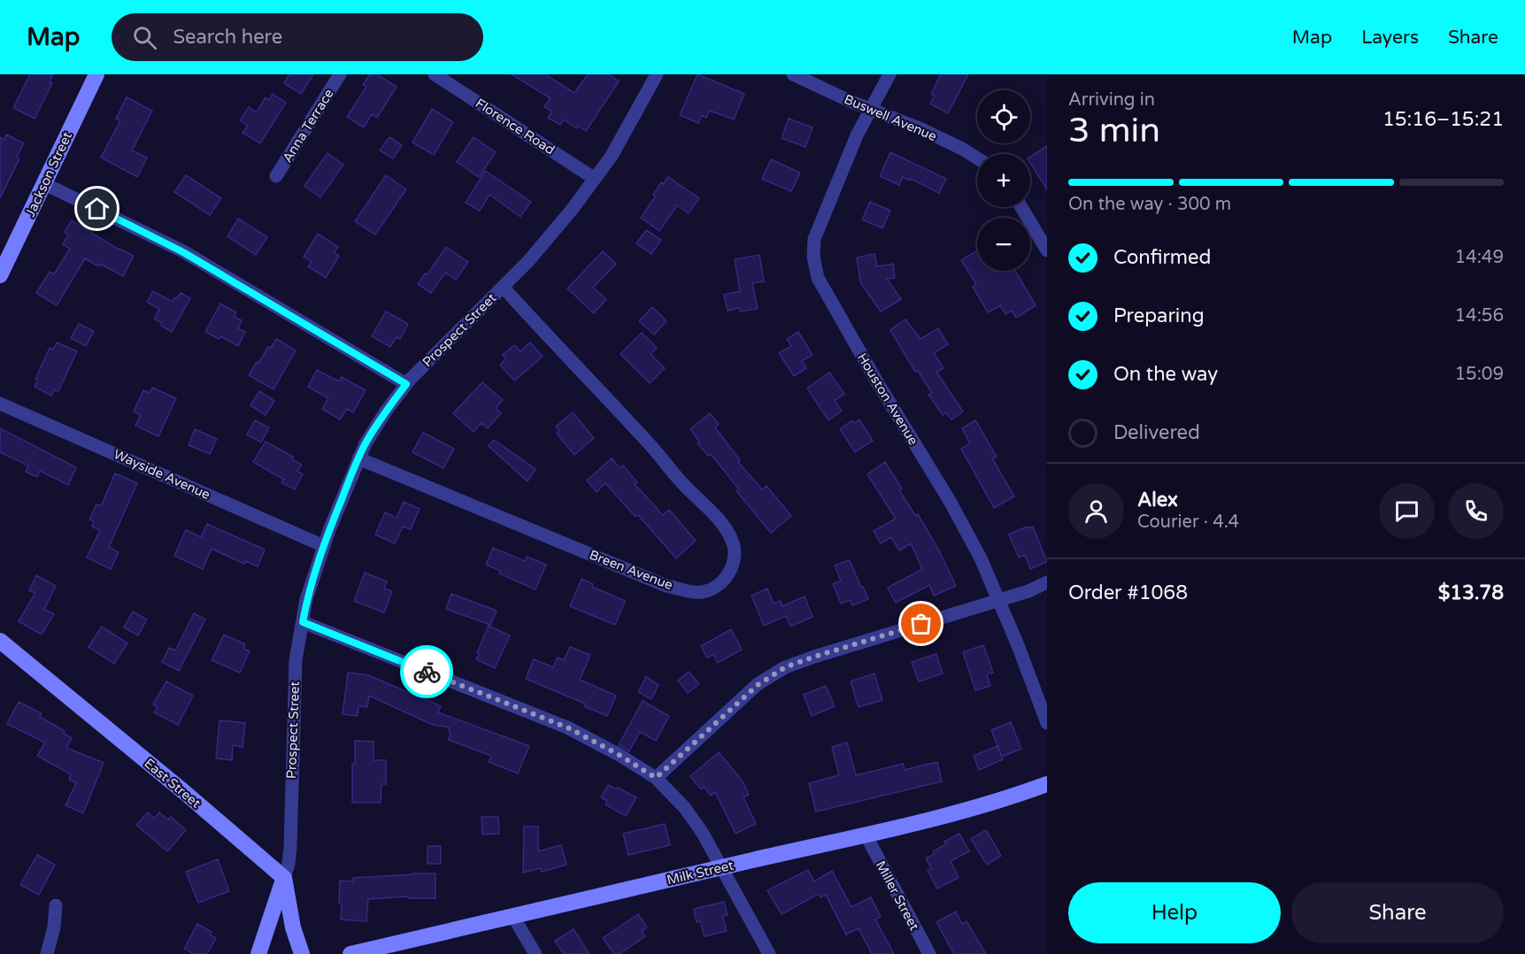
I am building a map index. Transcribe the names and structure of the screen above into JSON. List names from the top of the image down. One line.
{"streets":{"street":["Buswell Avenue","Anna Terrace","Florence Road","Jackson Street","Prospect Street","Houston Avenue","Wayside Avenue","Breen Avenue","East Street","Milk Street","Miller Street"]},"crossings":[["Buswell Avenue","Houston Avenue"],["Florence Road","Prospect Street"],["Prospect Street","Wayside Avenue"],["Prospect Street","Breen Avenue"],["Prospect Street","East Street"],["Milk Street","Miller Street"]],"page":{"header":"Map","search":"Search here","nav":["Map","Layers","Share"],"heading":["3 min","Arriving in","15:16–15:21"],"panel":["Alex","Courier · 4.4","Order #1068","$13.78"],"map_buttons":["+","−"],"bar":"On the way · 300 m","list":[["Confirmed","14:49"],["Preparing","14:56"],["On the way","15:09"],"Delivered"],"buttons":["Help","Share"]}}
